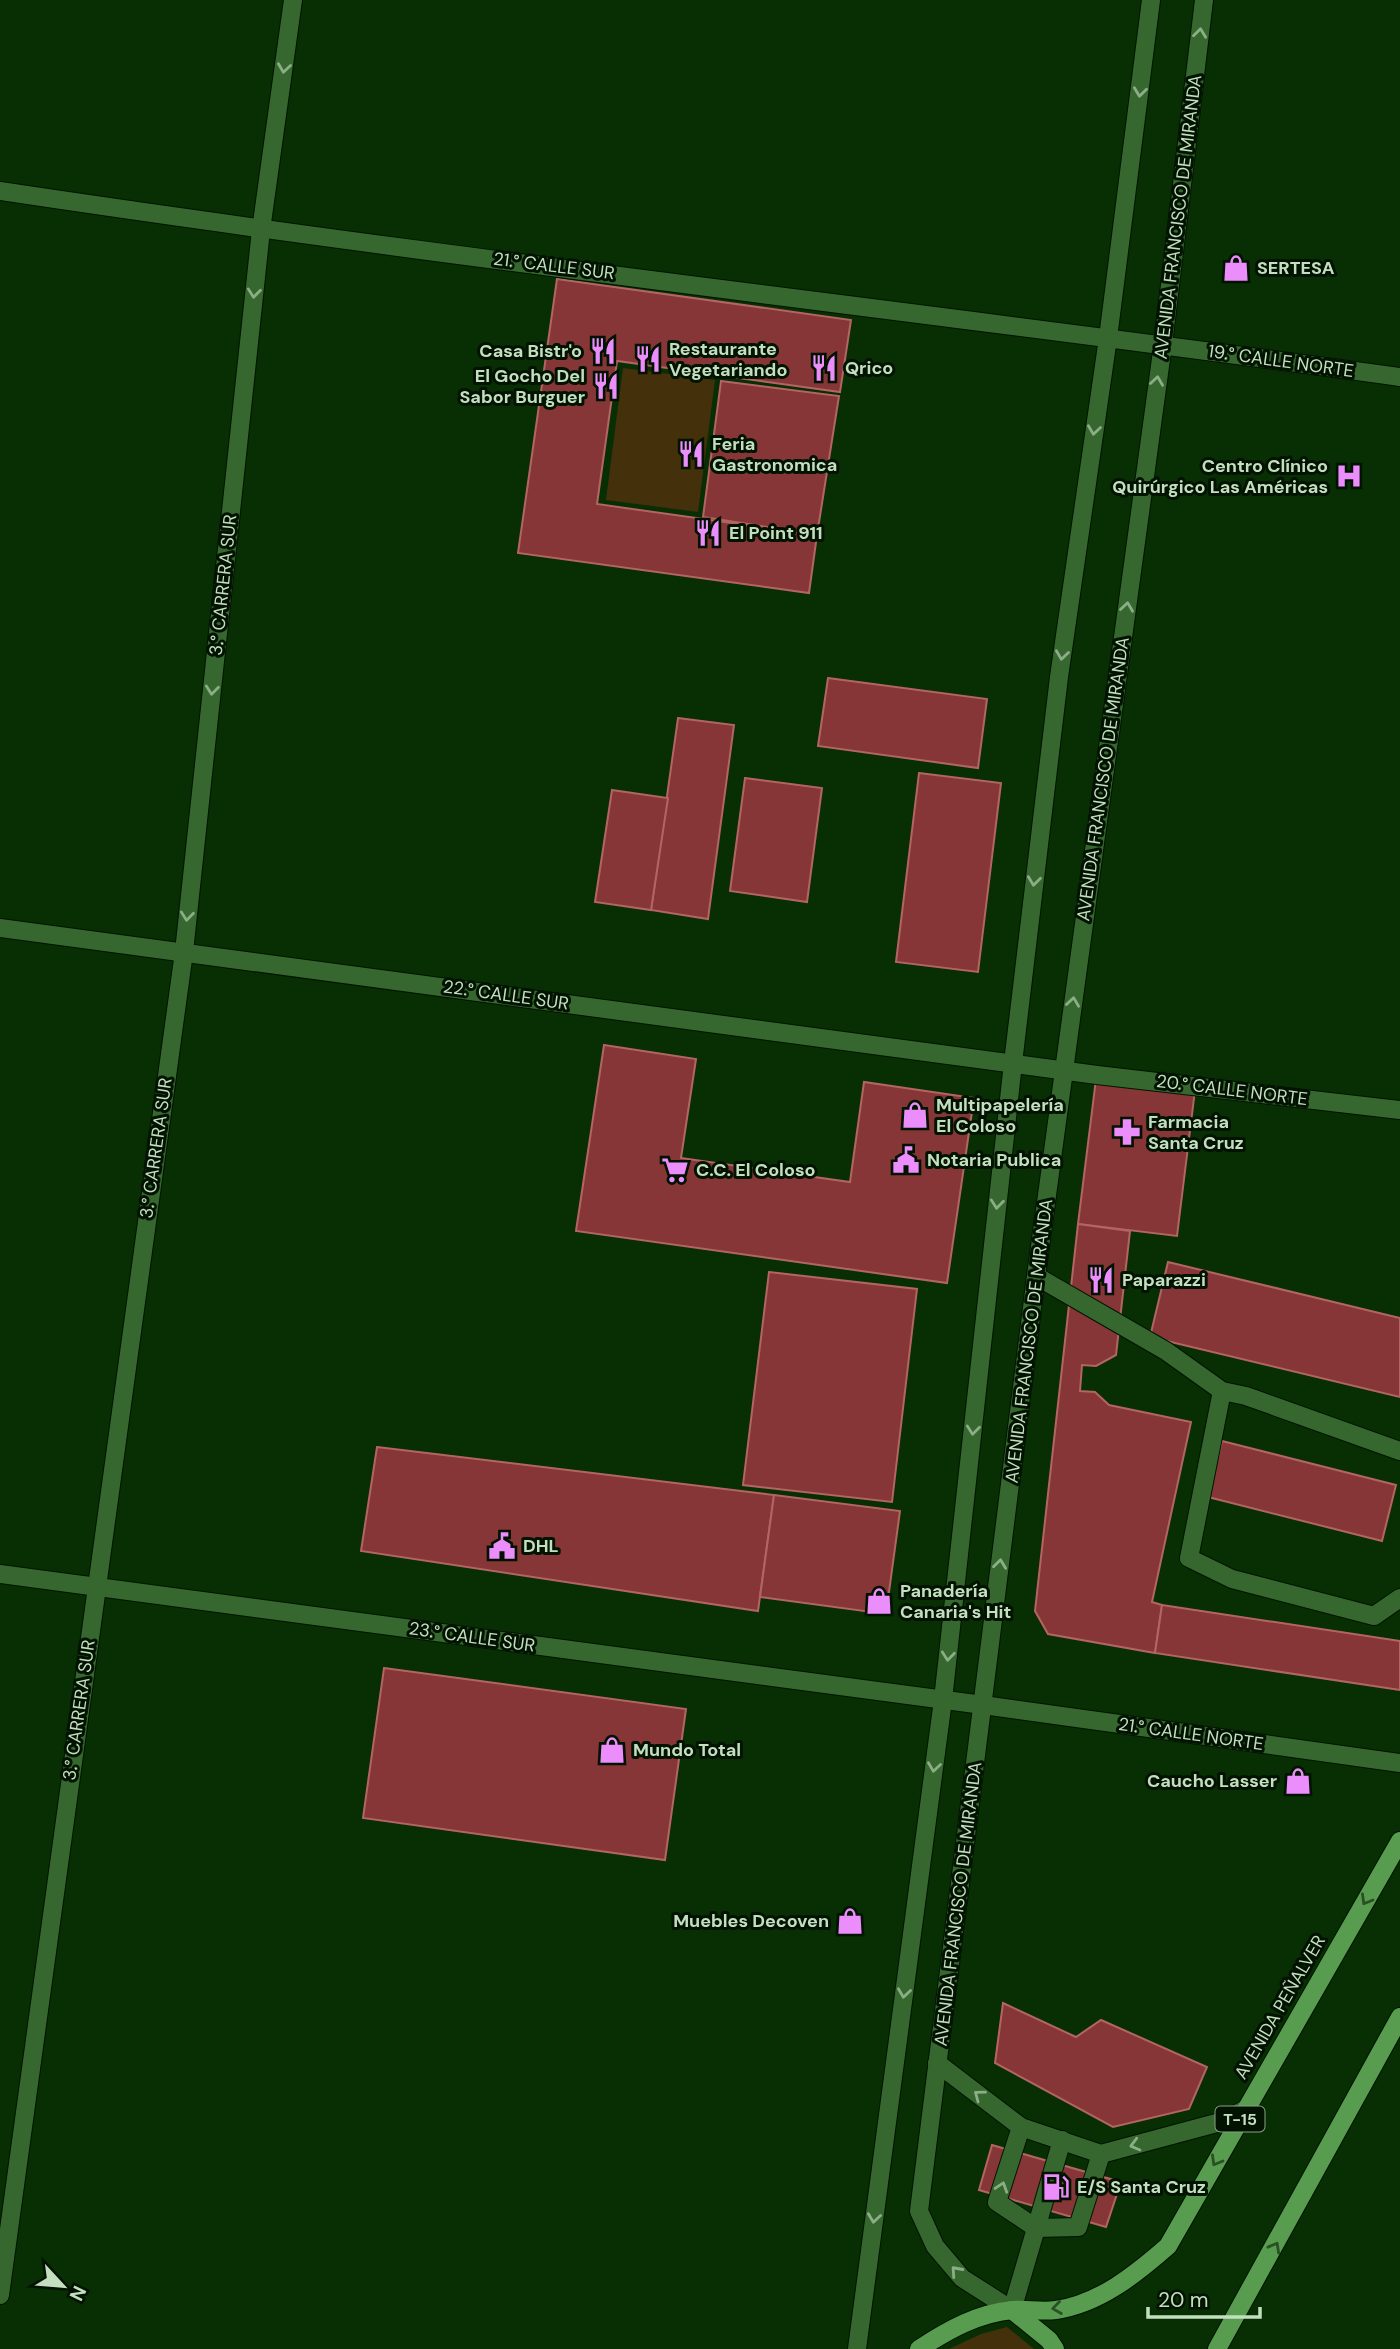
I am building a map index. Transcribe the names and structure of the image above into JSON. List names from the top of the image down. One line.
{"streets":{"main road":["AVENIDA PEÑALVER","T-15"],"street":["AVENIDA FRANCISCO DE MIRANDA","21.° CALLE SUR","19.° CALLE NORTE","3.° CARRERA SUR","22.° CALLE SUR","20.° CALLE NORTE","23.° CALLE SUR","21.° CALLE NORTE"]},"crossings":[["AVENIDA FRANCISCO DE MIRANDA","21.° CALLE SUR"],["AVENIDA FRANCISCO DE MIRANDA","19.° CALLE NORTE"],["AVENIDA FRANCISCO DE MIRANDA","22.° CALLE SUR"],["AVENIDA FRANCISCO DE MIRANDA","20.° CALLE NORTE"],["AVENIDA FRANCISCO DE MIRANDA","23.° CALLE SUR"],["AVENIDA FRANCISCO DE MIRANDA","21.° CALLE NORTE"],["AVENIDA FRANCISCO DE MIRANDA","AVENIDA PEÑALVER"],["21.° CALLE SUR","19.° CALLE NORTE"],["21.° CALLE SUR","3.° CARRERA SUR"],["3.° CARRERA SUR","22.° CALLE SUR"],["3.° CARRERA SUR","23.° CALLE SUR"],["22.° CALLE SUR","20.° CALLE NORTE"],["23.° CALLE SUR","21.° CALLE NORTE"]],"one_way":["3.° CARRERA SUR"],"places":{"shop":["SERTESA","Multipapelería El Coloso","Panadería Canaria's Hit","Mundo Total","Caucho Lasser","Muebles Decoven"],"restaurant":["Casa Bistr'o","Restaurante Vegetariando","Qrico","El Gocho Del Sabor Burguer","Feria Gastronomica","El Point 911","Paparazzi"],"hospital":["Centro Clínico Quirúrgico Las Américas"],"pharmacy":["Farmacia Santa Cruz"],"public building":["Notaria Publica","DHL"],"supermarket":["C.C. El Coloso"],"fuel station":["E/S Santa Cruz"]},"scale_bar":"20 m","north":"bottom right"}
